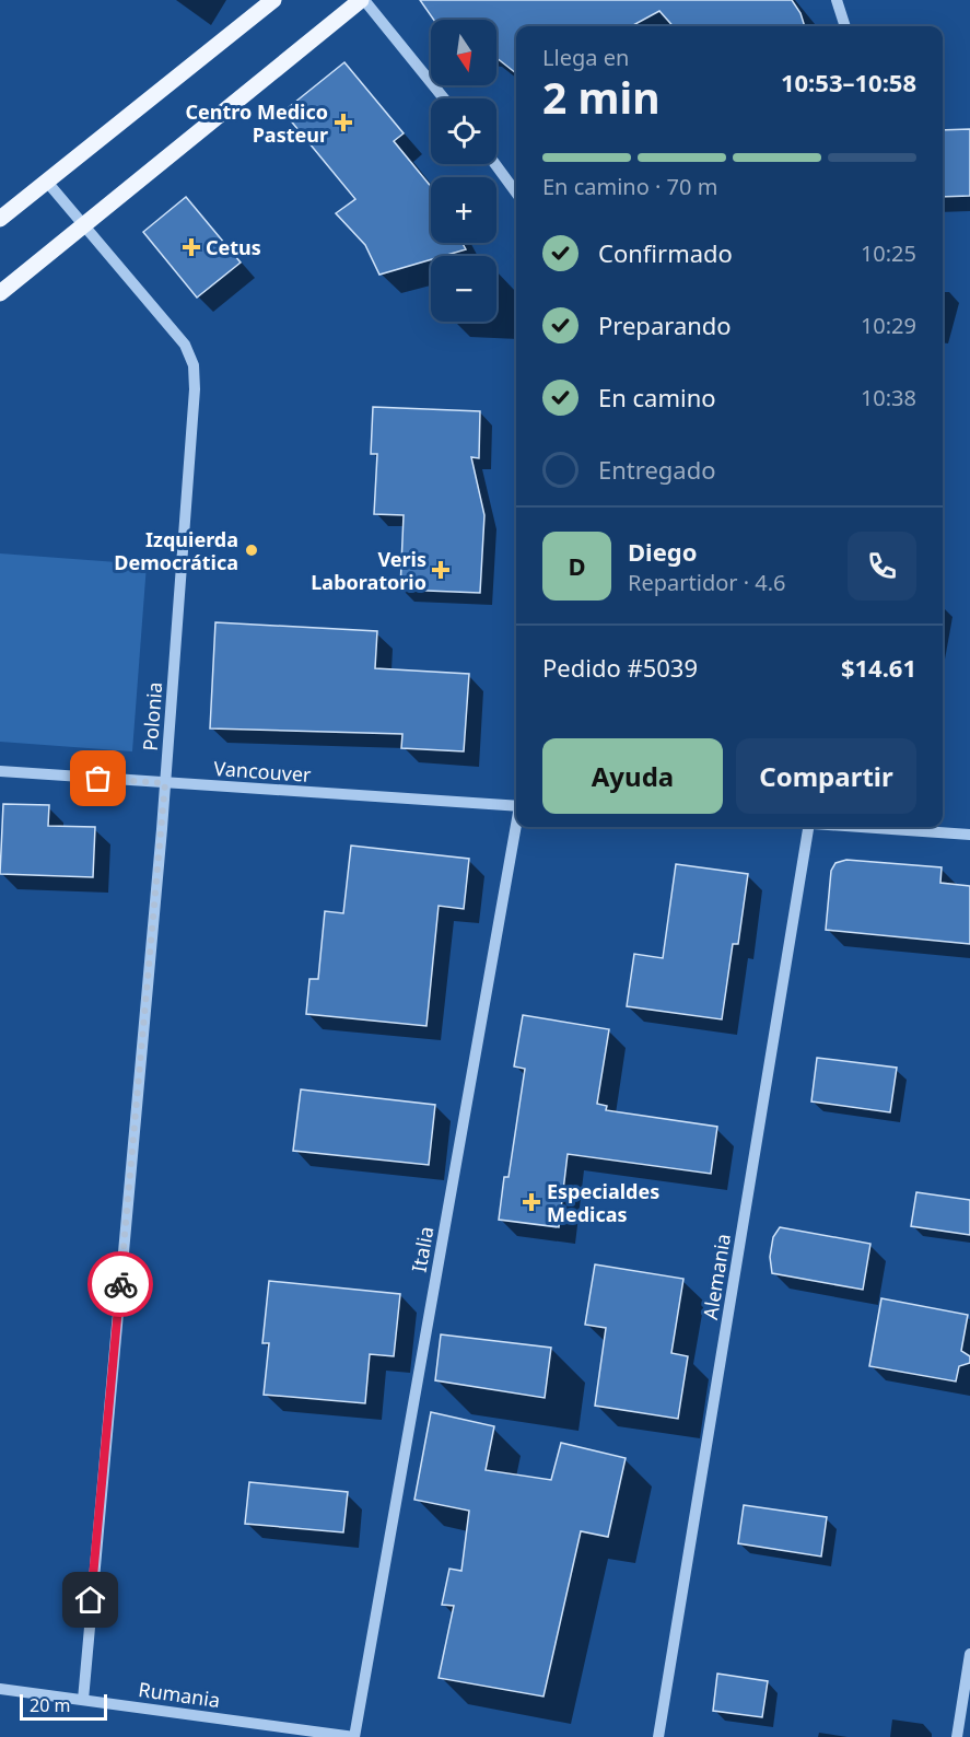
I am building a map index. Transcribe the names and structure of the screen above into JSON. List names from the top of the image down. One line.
{"streets":{"street":["Polonia","Vancouver","Italia","Alemania","Rumania"]},"crossings":[["Polonia","Vancouver"],["Polonia","Rumania"],["Italia","Rumania"]],"places":{"health":["Centro Medico Pasteur","Cetus","Veris Laboratorio","Especialdes Medicas"],"other":["Izquierda Democrática"]},"scale_bar":"20 m","north":"bottom","page":{"map_buttons":["+","−"],"heading":["2 min","Llega en","10:53–10:58"],"panel":["Diego","Repartidor · 4.6","Pedido #5039","$14.61"],"bar":"En camino · 70 m","list":[["Confirmado","10:25"],["Preparando","10:29"],["En camino","10:38"],"Entregado"],"round":"D","buttons":["Ayuda","Compartir"],"scale":"20 m"}}
